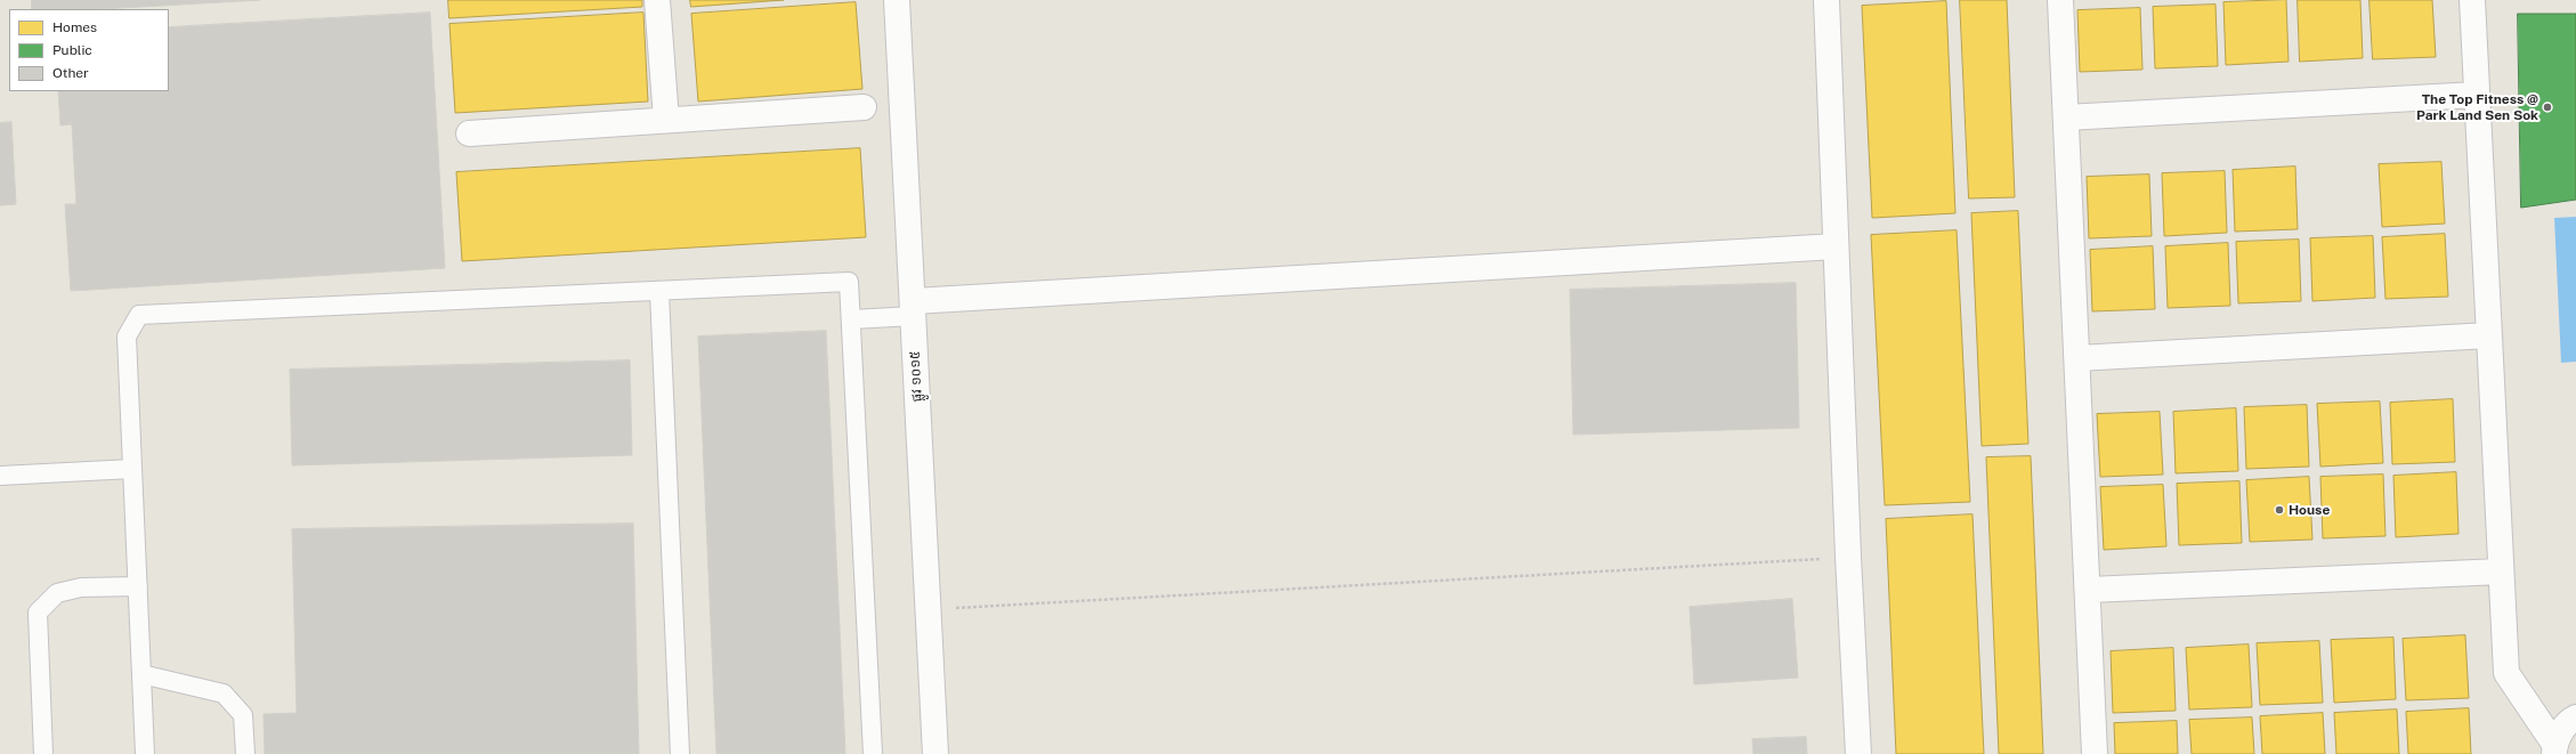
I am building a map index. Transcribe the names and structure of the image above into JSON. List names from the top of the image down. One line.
{"streets":{"street":["ផ្លូវ ១០១៥"]},"places":["The Top Fitness @ Park Land Sen Sok","House"],"legend":["Homes","Public","Other"]}
